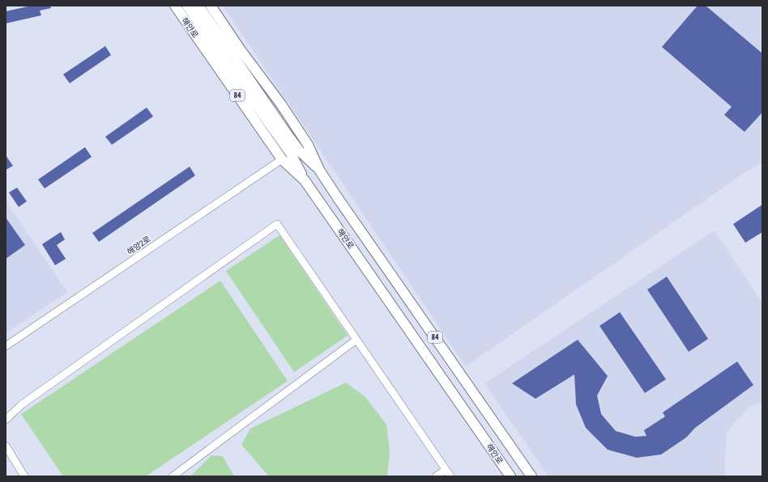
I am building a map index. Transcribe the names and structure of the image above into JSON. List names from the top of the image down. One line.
{"streets":{"main road":["해안로","84"],"street":["해양2로"]},"crossings":[["해안로","해양2로"]]}
